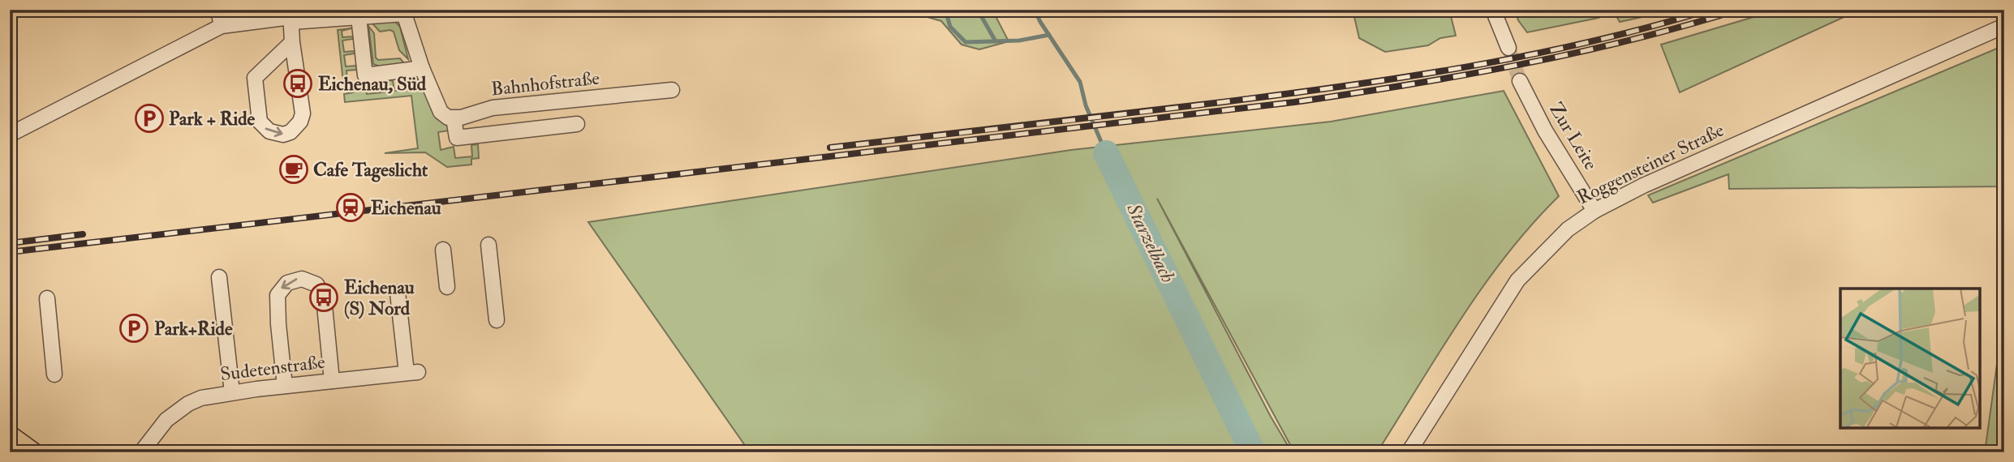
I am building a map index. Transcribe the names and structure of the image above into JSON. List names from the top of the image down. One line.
{"streets":{"street":["Bahnhofstraße","Zur Leite","Roggensteiner Straße","Sudetenstraße"]},"crossings":[["Zur Leite","Roggensteiner Straße"]],"water":["Starzelbach"],"places":{"bus stop":["Eichenau, Süd","Eichenau (S) Nord"],"parking":["Park + Ride","Park+Ride"],"cafe":["Cafe Tageslicht"],"station":["Eichenau"]}}
